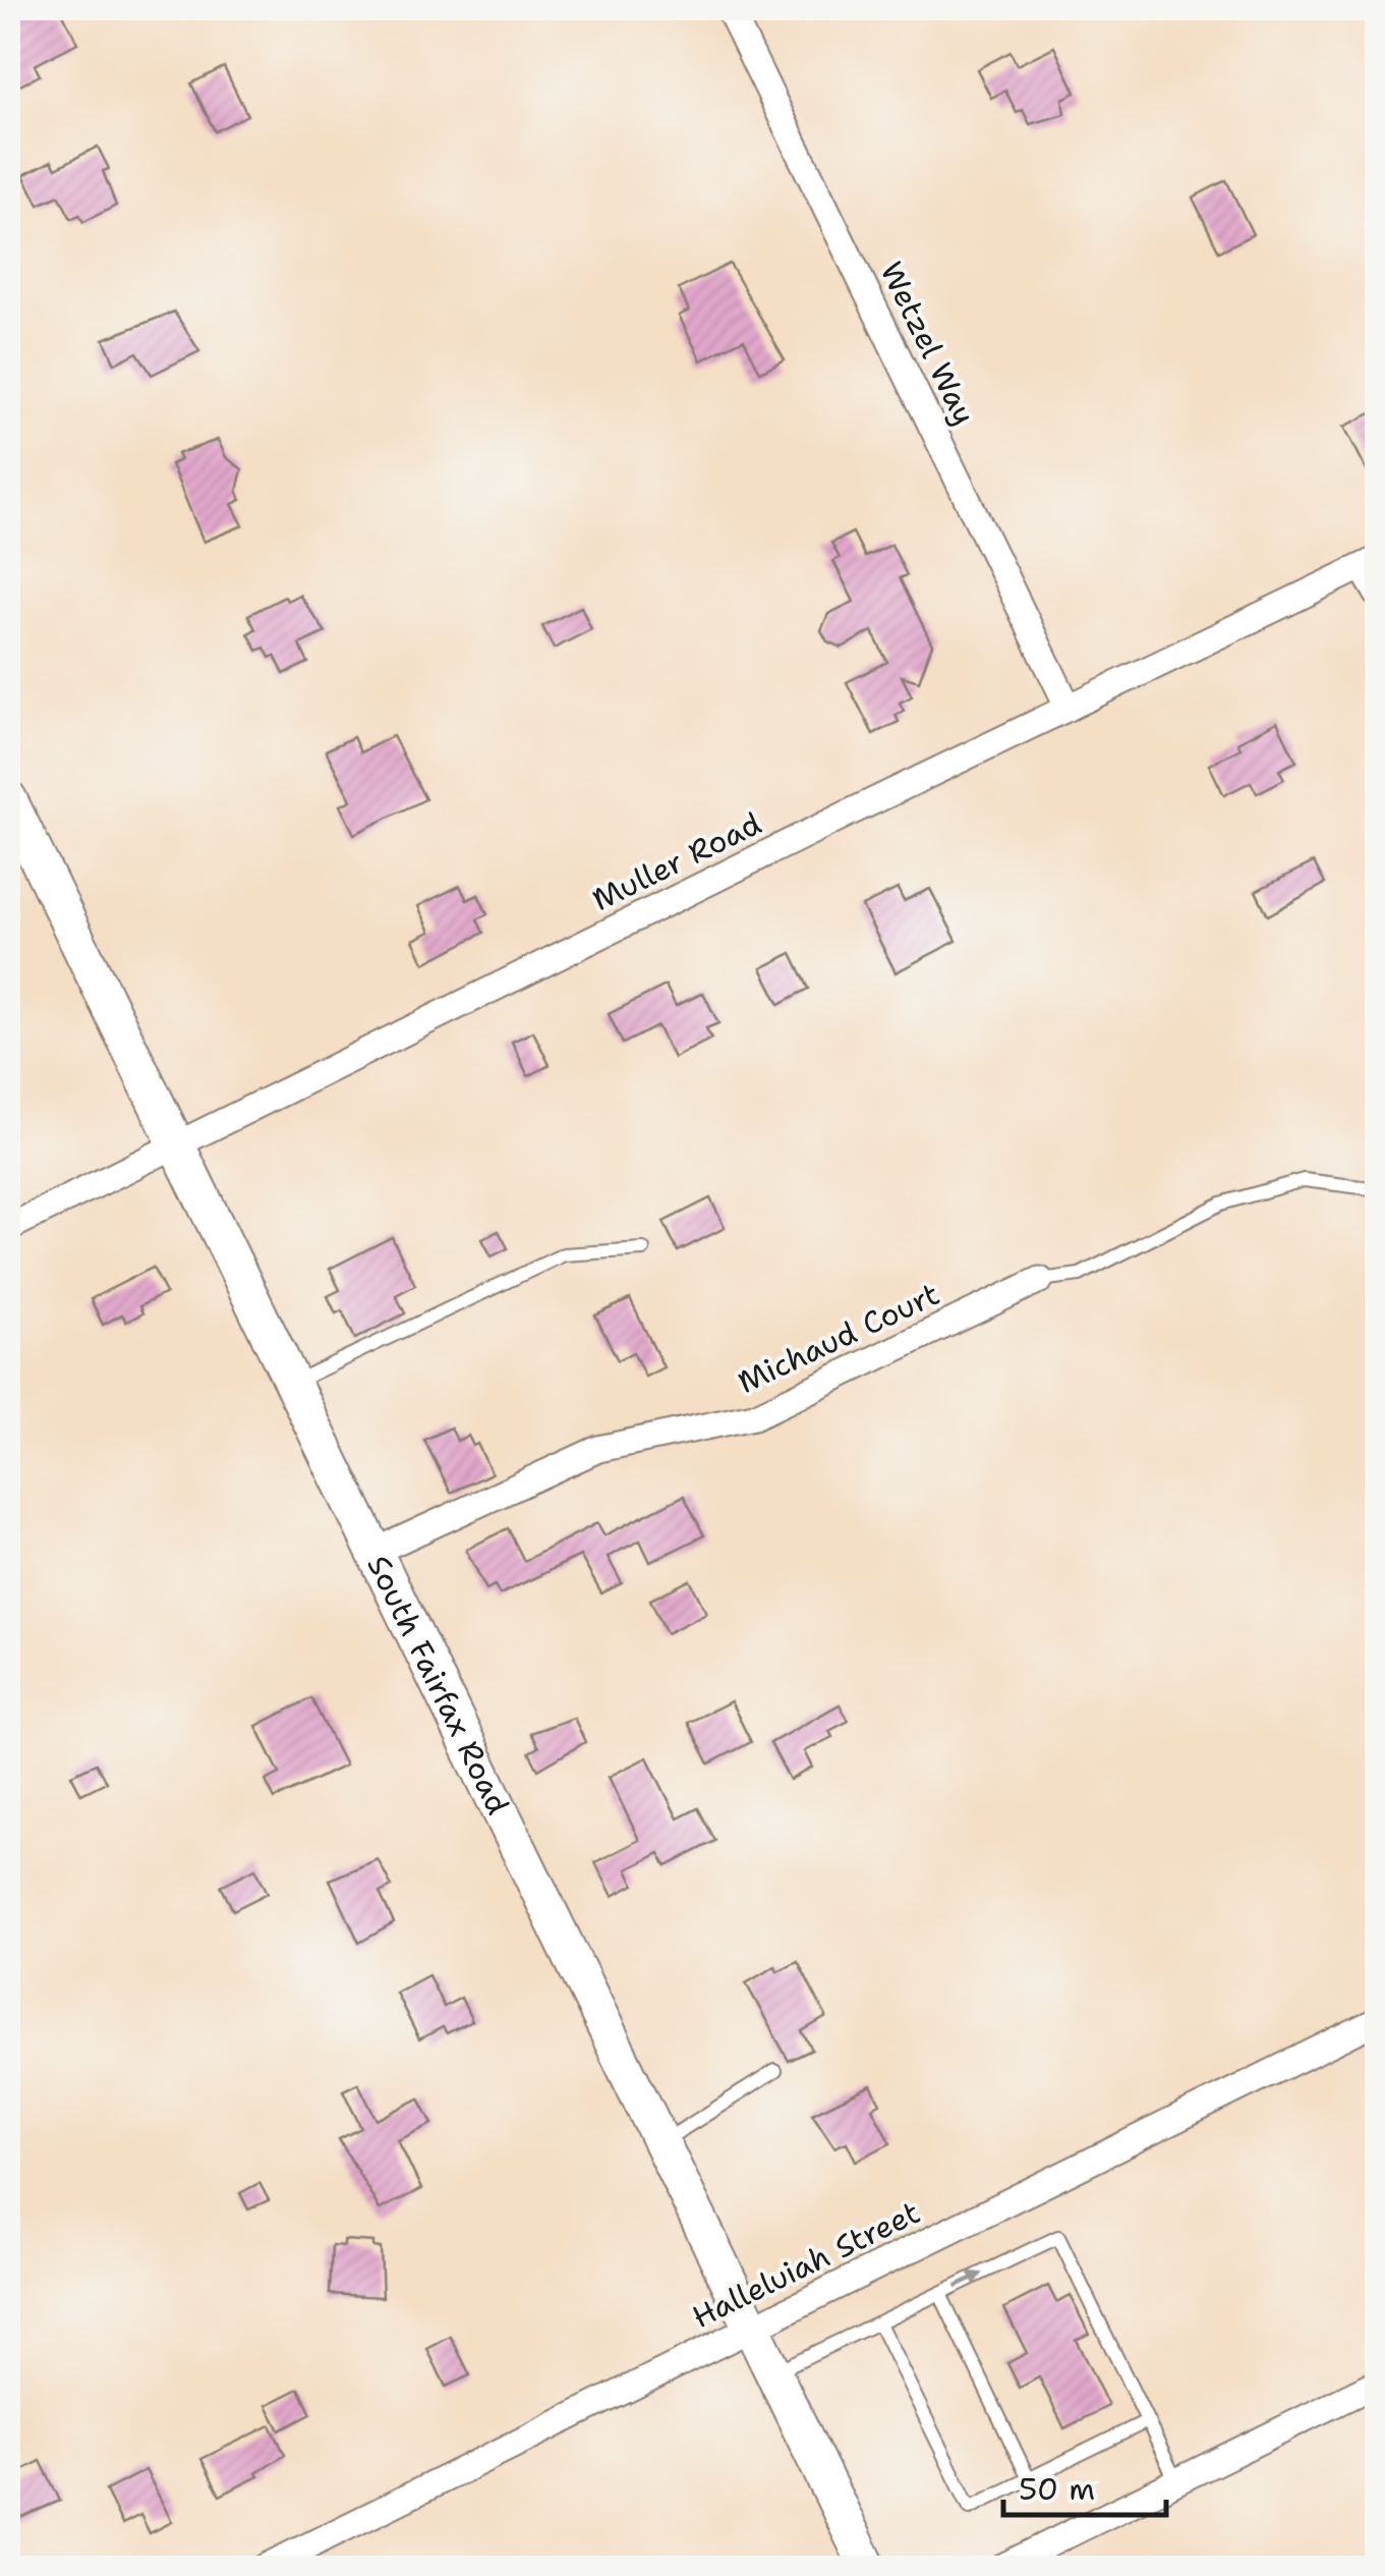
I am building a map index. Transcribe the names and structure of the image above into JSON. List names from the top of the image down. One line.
{"streets":{"street":["Wetzel Way","Muller Road","Michaud Court","South Fairfax Road","Halleluiah Street"]},"crossings":[["Wetzel Way","Muller Road"],["Muller Road","South Fairfax Road"],["Michaud Court","South Fairfax Road"],["South Fairfax Road","Halleluiah Street"]],"scale_bar":"50 m"}
